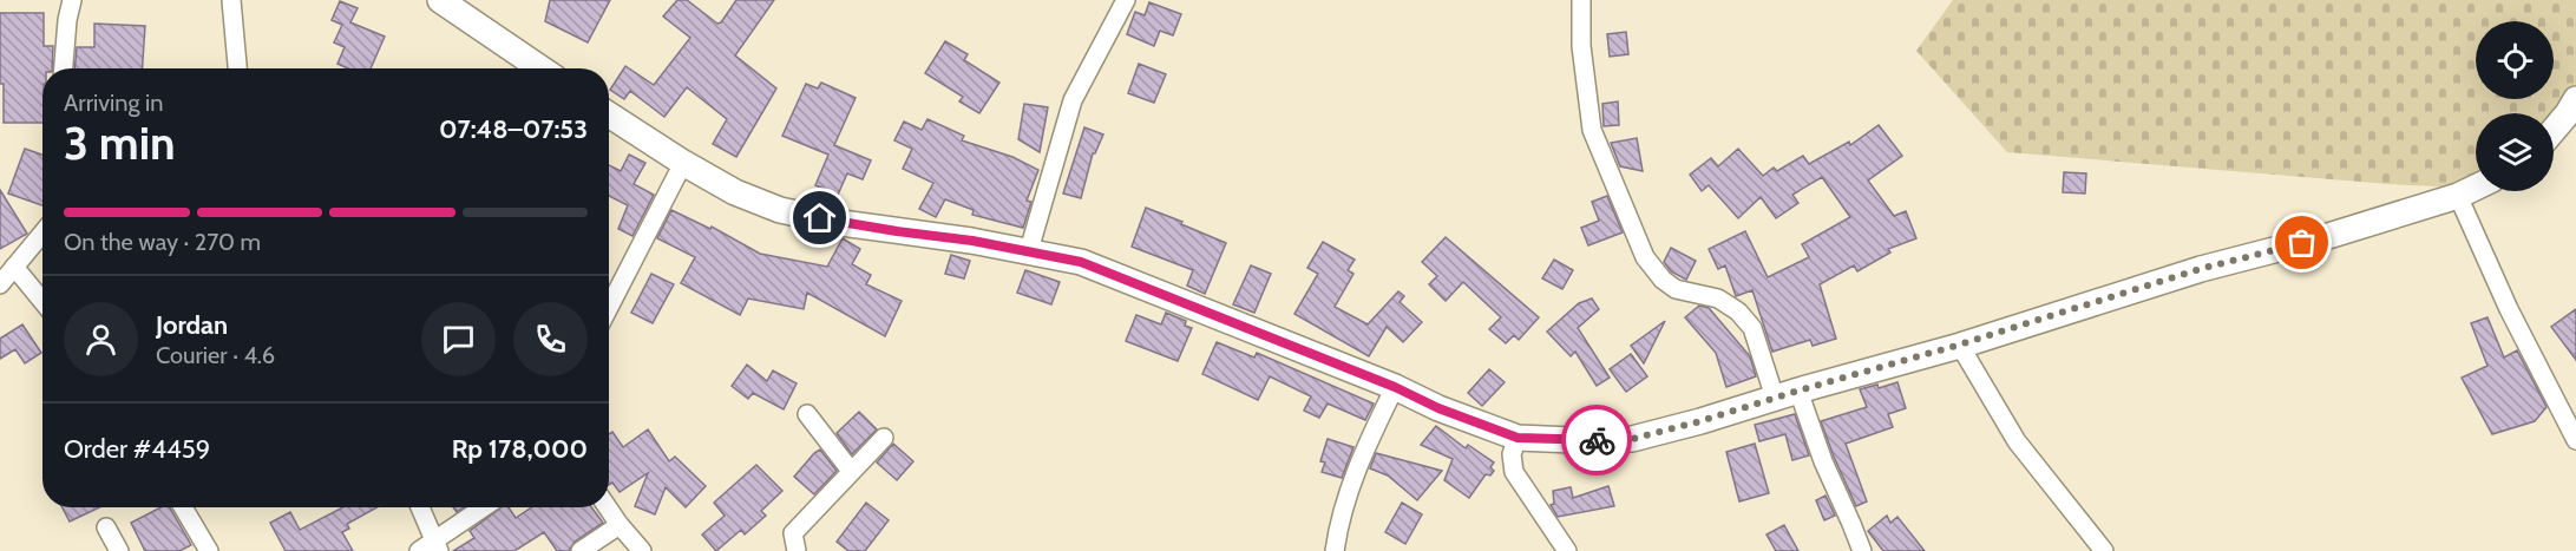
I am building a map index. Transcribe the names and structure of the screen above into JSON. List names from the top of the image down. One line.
{"page":{"heading":["3 min","Arriving in","07:48–07:53"],"panel":["Jordan","Courier · 4.6","Order #4459","Rp 178,000"],"bar":"On the way · 270 m"}}
